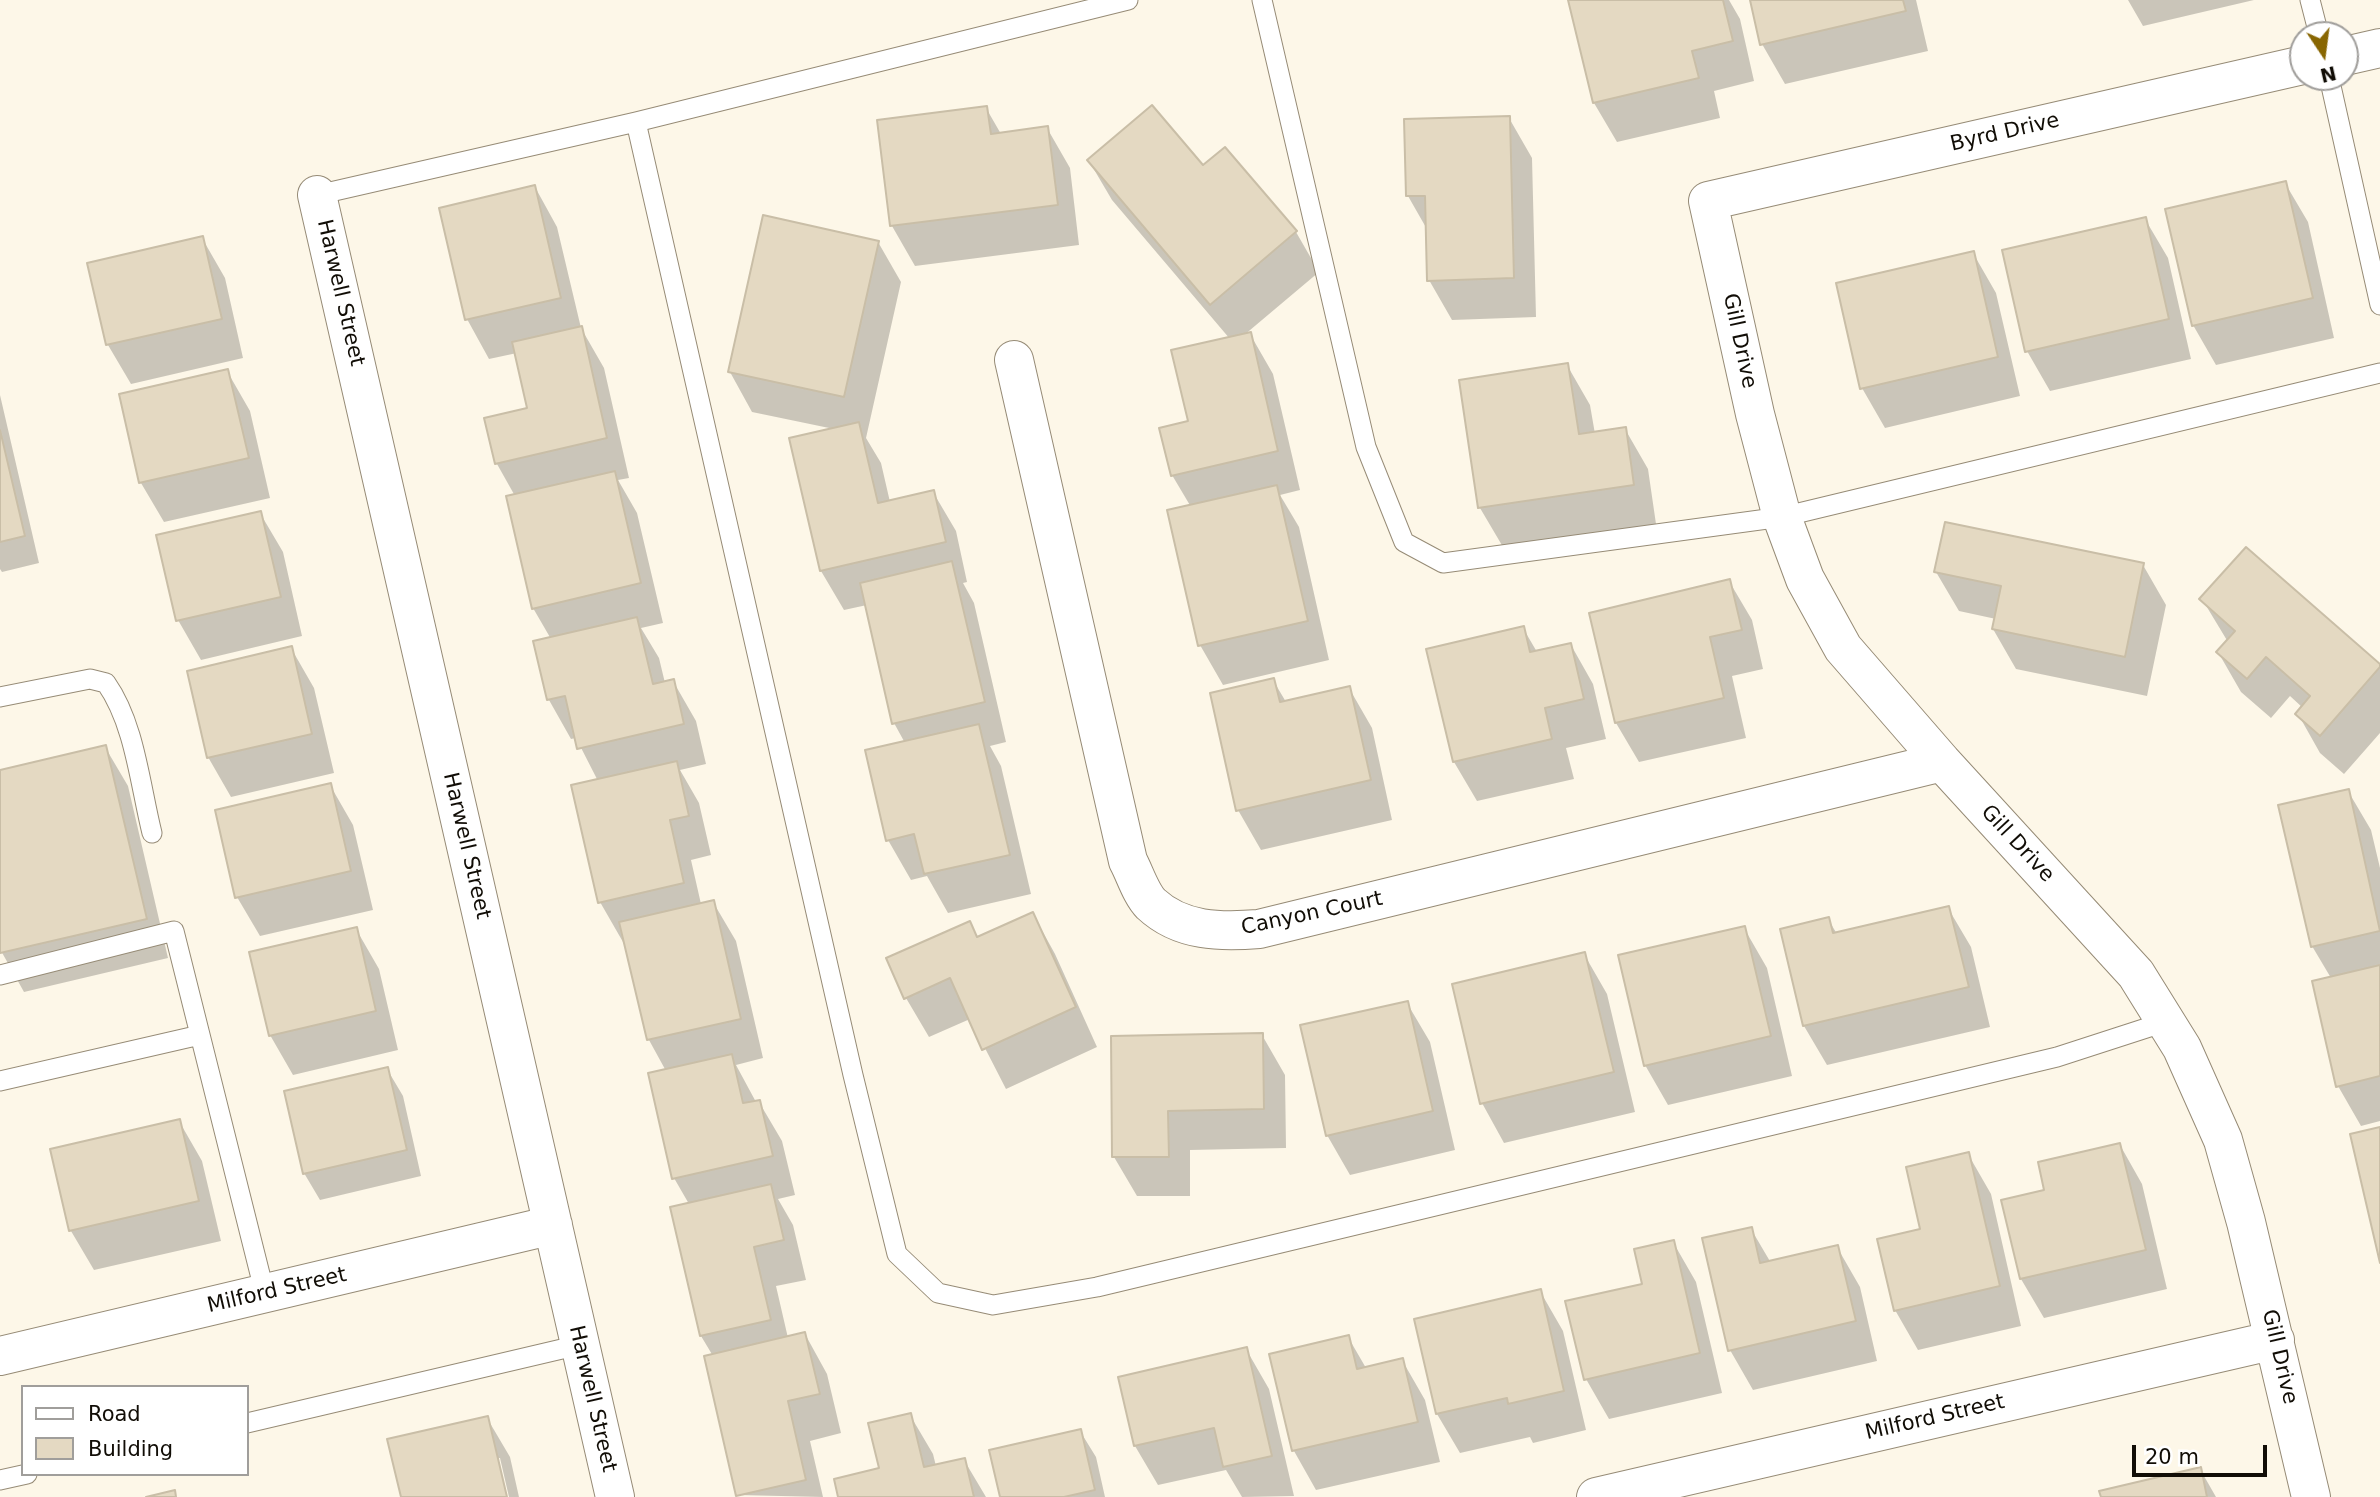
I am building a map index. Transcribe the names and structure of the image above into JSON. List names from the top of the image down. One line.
{"streets":{"street":["Byrd Drive","Harwell Street","Gill Drive","Canyon Court","Milford Street"]},"crossings":[["Byrd Drive","Gill Drive"],["Harwell Street","Milford Street"],["Gill Drive","Canyon Court"],["Gill Drive","Milford Street"]],"legend":["Road","Building"],"scale_bar":"20 m","north":"bottom"}
